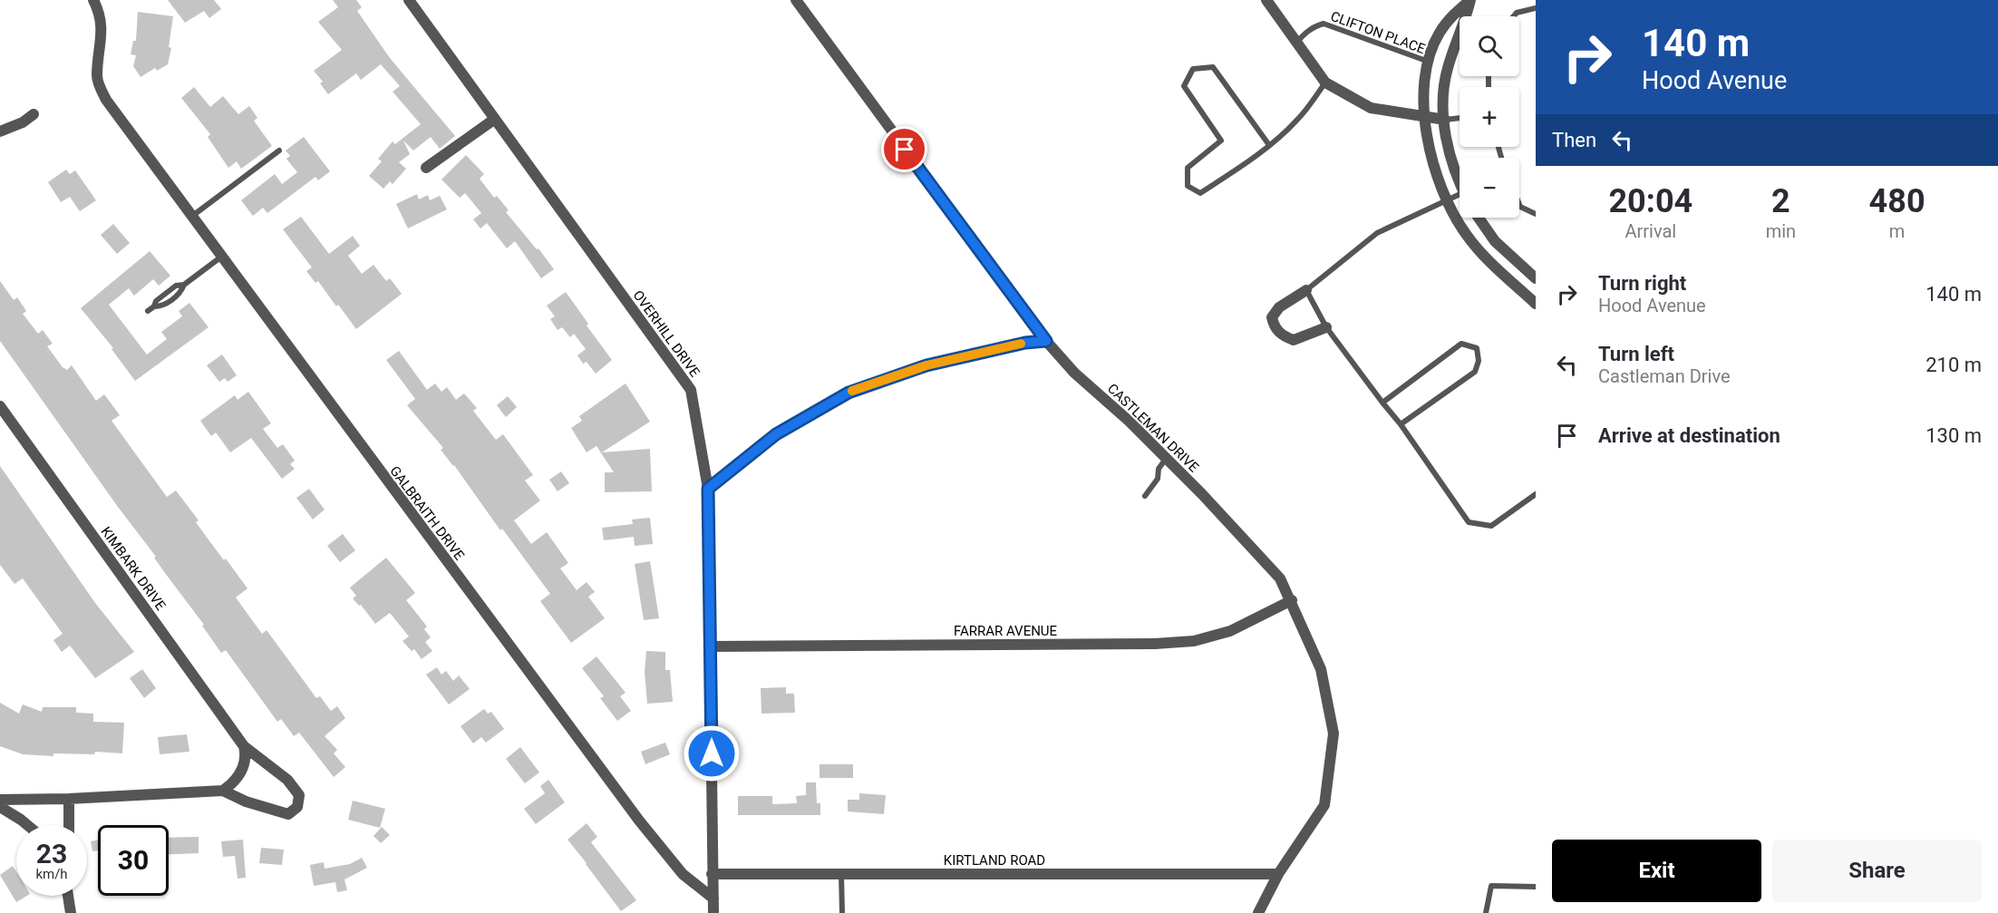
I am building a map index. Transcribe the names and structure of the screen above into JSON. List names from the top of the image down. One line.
{"streets":{"street":["OVERHILL DRIVE","CASTLEMAN DRIVE","GALBRAITH DRIVE","KIMBARK DRIVE","FARRAR AVENUE","KIRTLAND ROAD"],"lane":["CLIFTON PLACE"]},"crossings":[["OVERHILL DRIVE","GALBRAITH DRIVE"],["OVERHILL DRIVE","FARRAR AVENUE"],["OVERHILL DRIVE","KIRTLAND ROAD"],["CASTLEMAN DRIVE","FARRAR AVENUE"],["CASTLEMAN DRIVE","KIRTLAND ROAD"]],"page":{"turn":["140 m","Hood Avenue"],"map_buttons":["+","−"],"then":"Then","eta":["20:04","Arrival","2","min","480","m"],"list":[{"name":"Turn right","note":"Hood Avenue","value":"140 m"},{"name":"Turn left","note":"Castleman Drive","value":"210 m"},{"name":"Arrive at destination","value":"130 m"}],"speed":"23 km/h","limit":"30","buttons":["Exit","Share"]}}
